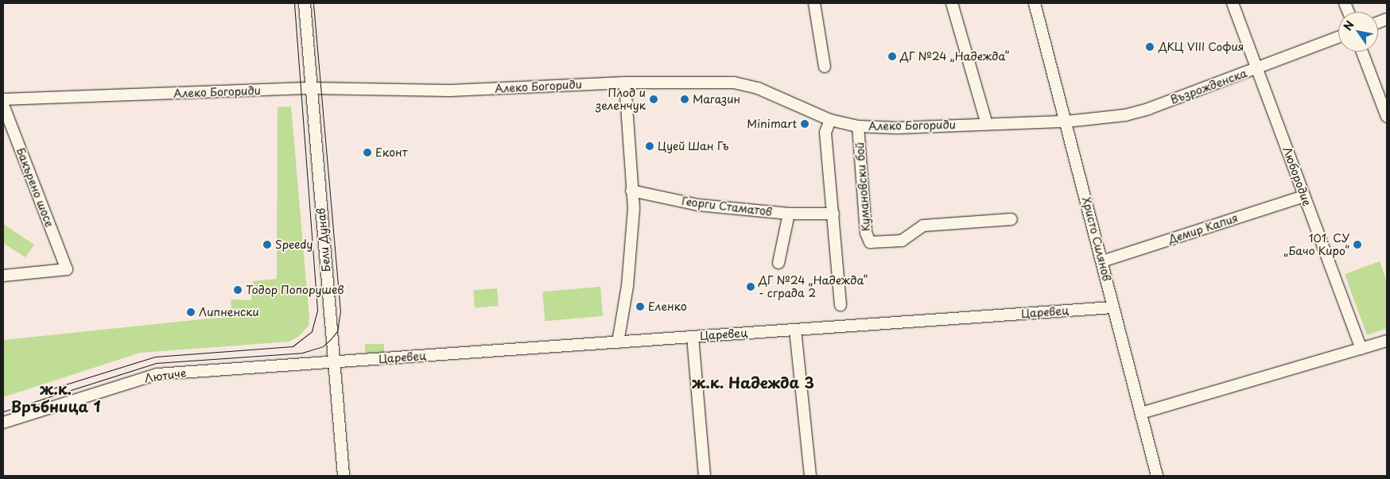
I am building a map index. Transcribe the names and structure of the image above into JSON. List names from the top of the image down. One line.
{"streets":{"street":["Алеко Богориди","Възрожденска","Любородие","Кумановски бой","Бакърено шосе","Георги Стаматов","Демир Капия","Христо Силянов","Бели Дунав","Царевец","Лютиче"]},"crossings":[["Алеко Богориди","Възрожденска"],["Алеко Богориди","Кумановски бой"],["Алеко Богориди","Христо Силянов"],["Алеко Богориди","Бели Дунав"],["Възрожденска","Любородие"],["Възрожденска","Христо Силянов"],["Любородие","Демир Капия"],["Демир Капия","Христо Силянов"],["Христо Силянов","Царевец"],["Бели Дунав","Царевец"],["Бели Дунав","Лютиче"],["Царевец","Лютиче"]],"districts":["ж.к. Надежда 3","ж.к. Връбница 1"],"places":["ДКЦ VIII София","ДГ №24 „Надежда“","Плод и зеленчук","Магазин","Minimart","Цуей Шан Гъ","Еконт","Speedy","101. СУ „Бачо Киро“","ДГ №24 „Надежда“ - сграда 2","Тодор Попорушев","Еленко","Липненски"],"north":"top left"}
